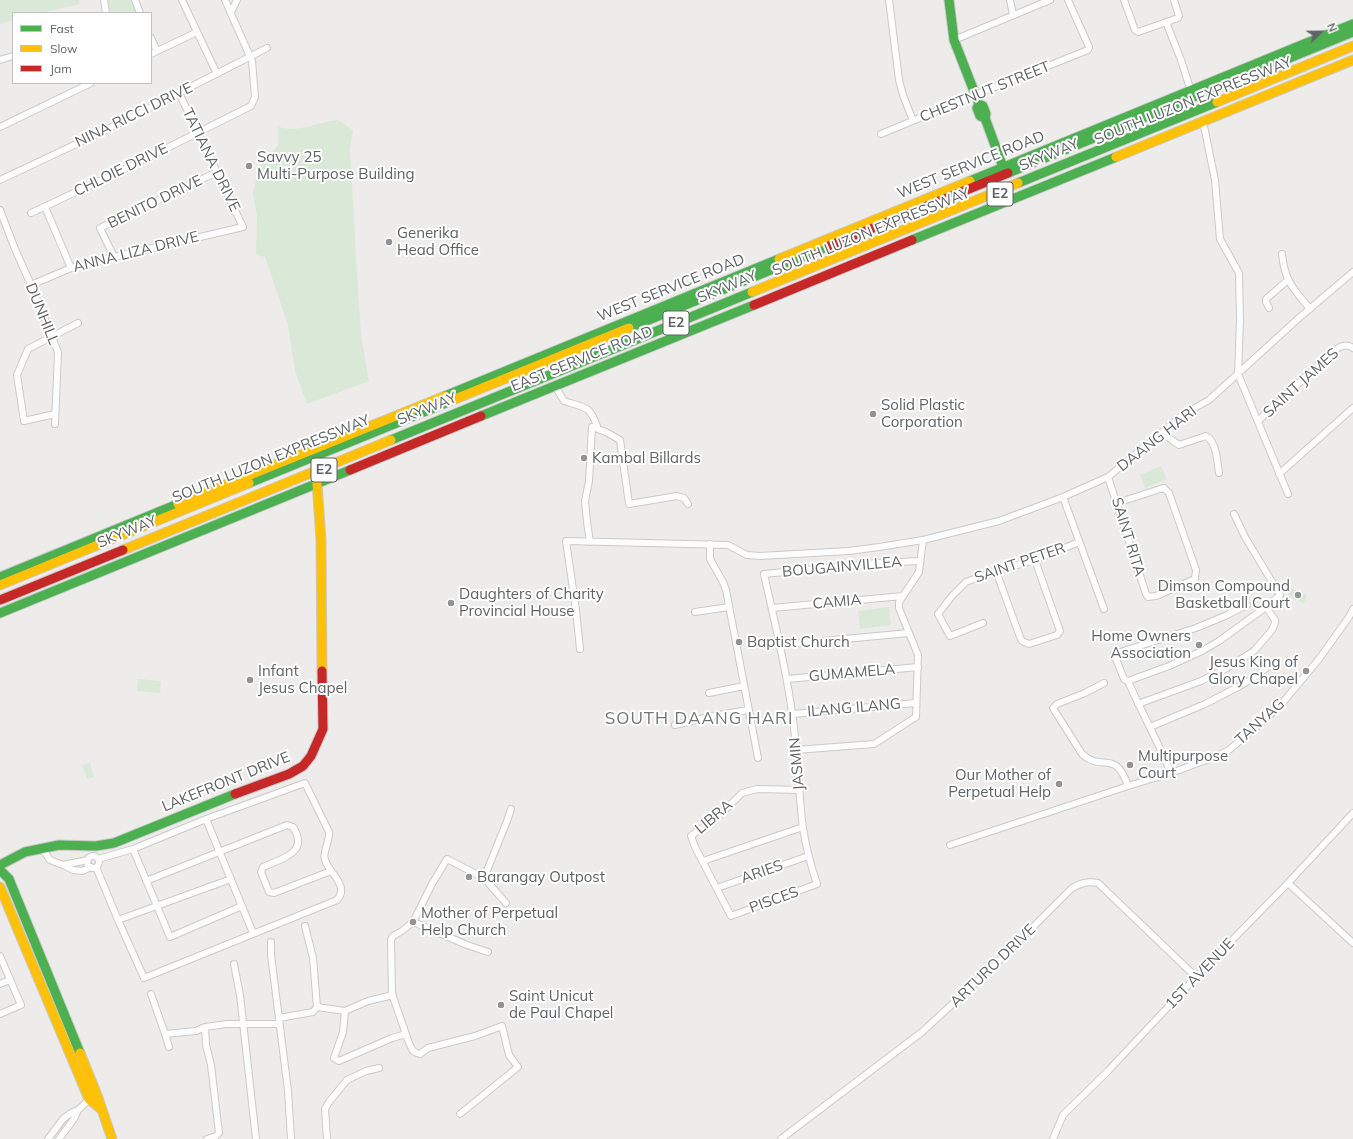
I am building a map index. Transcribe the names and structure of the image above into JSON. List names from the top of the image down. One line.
{"streets":{"main road":["SOUTH LUZON EXPRESSWAY","SKYWAY","WEST SERVICE ROAD","E2","EAST SERVICE ROAD","LAKEFRONT DRIVE"],"street":["CHESTNUT STREET","NINA RICCI DRIVE","TATIANA DRIVE","CHLOIE DRIVE","BENITO DRIVE","ANNA LIZA DRIVE","DUNHILL","SAINT JAMES","DAANG HARI","SAINT RITA","SAINT PETER","BOUGAINVILLEA","CAMIA","GUMAMELA","ILANG ILANG","TANYAG","JASMIN","LIBRA","ARIES","PISCES","ARTURO DRIVE","1ST AVENUE"]},"crossings":[["NINA RICCI DRIVE","TATIANA DRIVE"],["NINA RICCI DRIVE","CHLOIE DRIVE"],["TATIANA DRIVE","CHLOIE DRIVE"],["TATIANA DRIVE","BENITO DRIVE"],["TATIANA DRIVE","ANNA LIZA DRIVE"],["BENITO DRIVE","ANNA LIZA DRIVE"],["ANNA LIZA DRIVE","DUNHILL"],["EAST SERVICE ROAD","LAKEFRONT DRIVE"],["DAANG HARI","SAINT RITA"],["BOUGAINVILLEA","JASMIN"],["CAMIA","JASMIN"],["GUMAMELA","JASMIN"],["ILANG ILANG","JASMIN"],["JASMIN","LIBRA"],["JASMIN","ARIES"],["JASMIN","PISCES"],["LIBRA","ARIES"],["LIBRA","PISCES"],["ARTURO DRIVE","1ST AVENUE"]],"districts":["SOUTH DAANG HARI"],"places":["Savvy 25 Multi-Purpose Building","Generika Head Office","Solid Plastic Corporation","Kambal Billards","Dimson Compound Basketball Court","Daughters of Charity Provincial House","Baptist Church","Home Owners Association","Jesus King of Glory Chapel","Infant Jesus Chapel","Multipurpose Court","Our Mother of Perpetual Help","Barangay Outpost","Mother of Perpetual Help Church","Saint Unicut de Paul Chapel"],"legend":["Fast","Slow","Jam"],"north":"right"}
